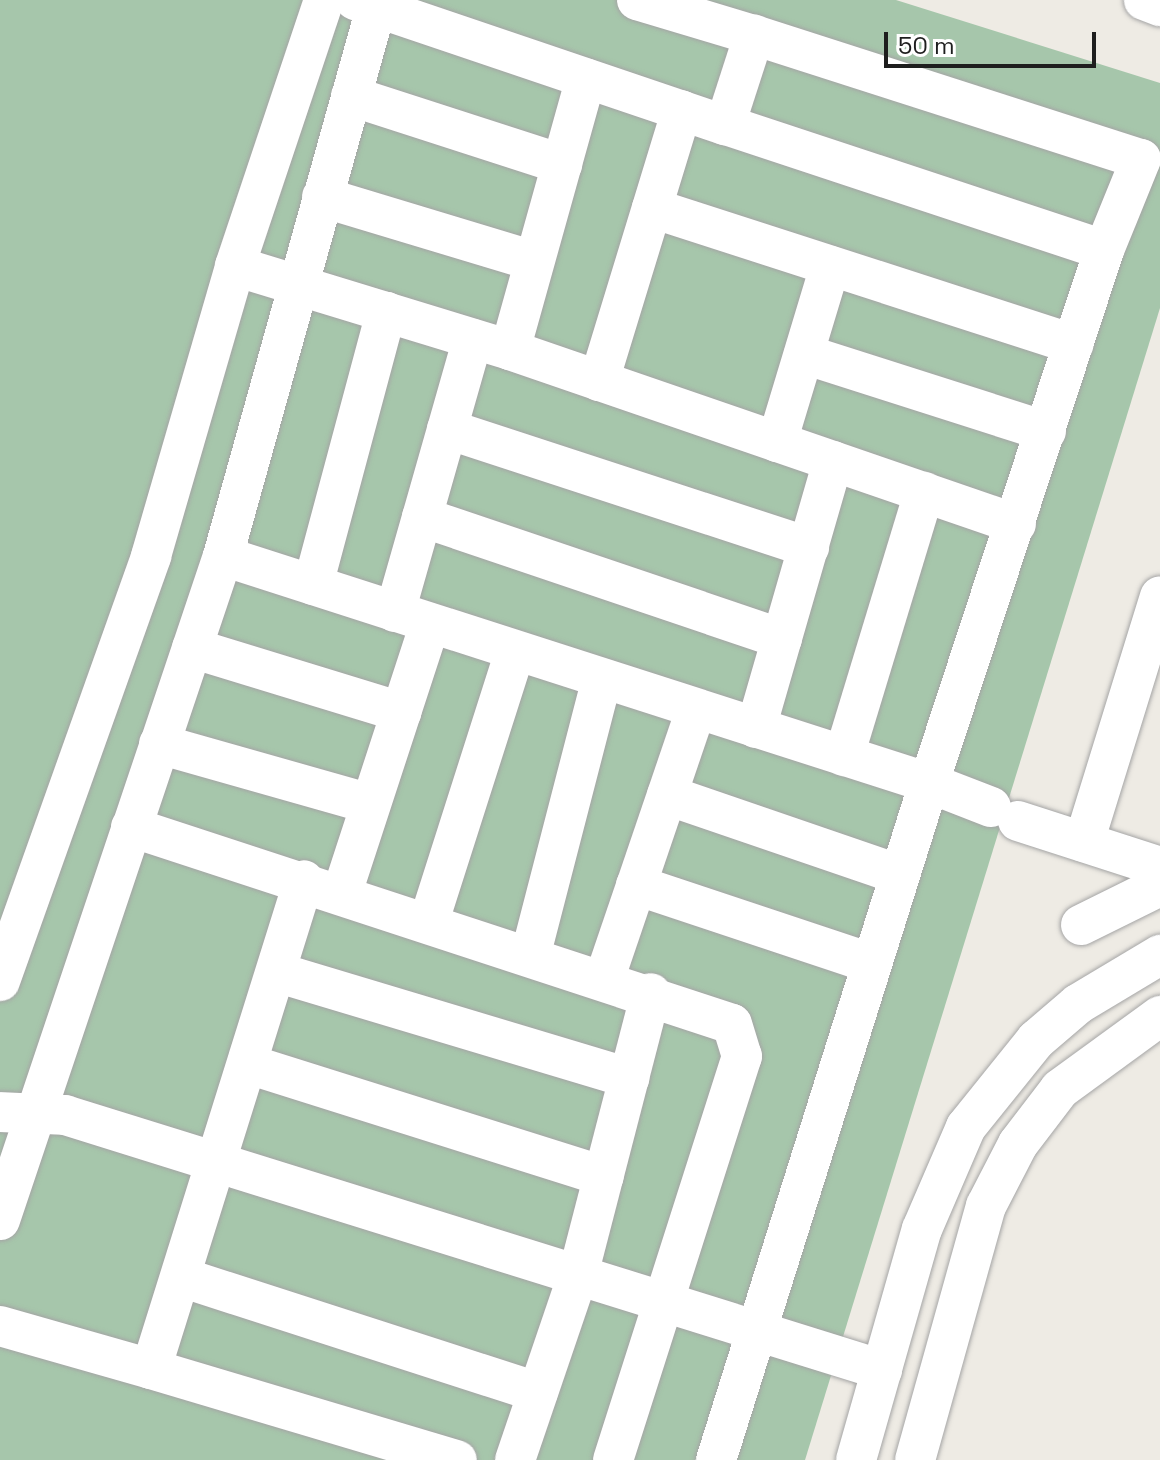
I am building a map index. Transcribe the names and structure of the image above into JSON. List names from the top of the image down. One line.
{"scale_bar":"50 m"}
